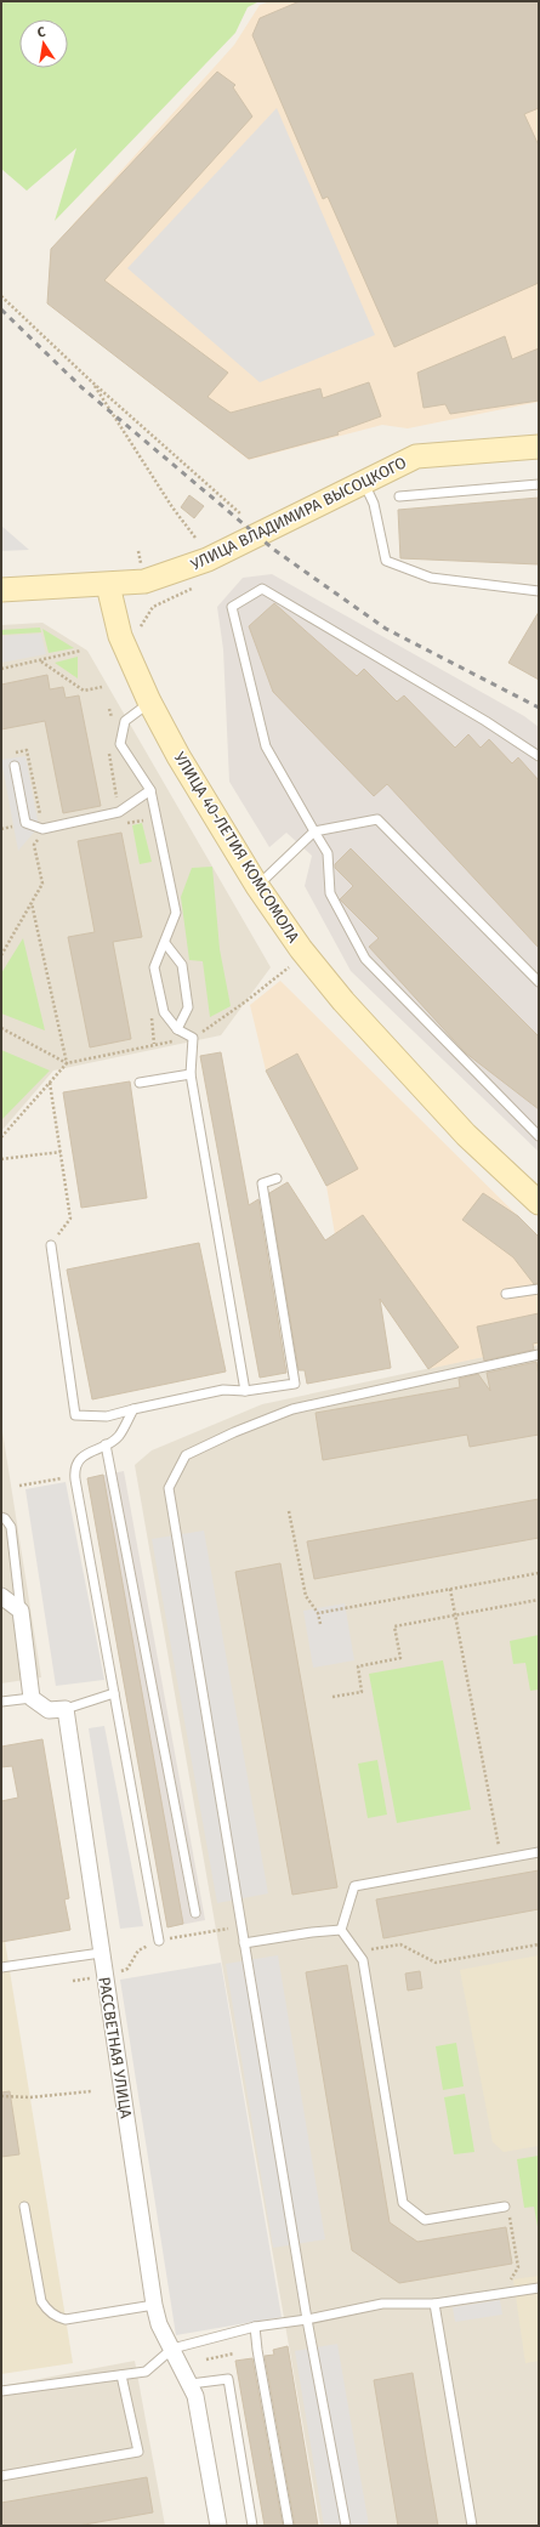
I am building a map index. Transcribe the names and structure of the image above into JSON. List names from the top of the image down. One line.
{"streets":{"main road":["УЛИЦА ВЛАДИМИРА ВЫСОЦКОГО","УЛИЦА 40-ЛЕТИЯ КОМСОМОЛА"],"street":["РАССВЕТНАЯ УЛИЦА"]},"crossings":[["УЛИЦА ВЛАДИМИРА ВЫСОЦКОГО","УЛИЦА 40-ЛЕТИЯ КОМСОМОЛА"]],"north":"top"}
